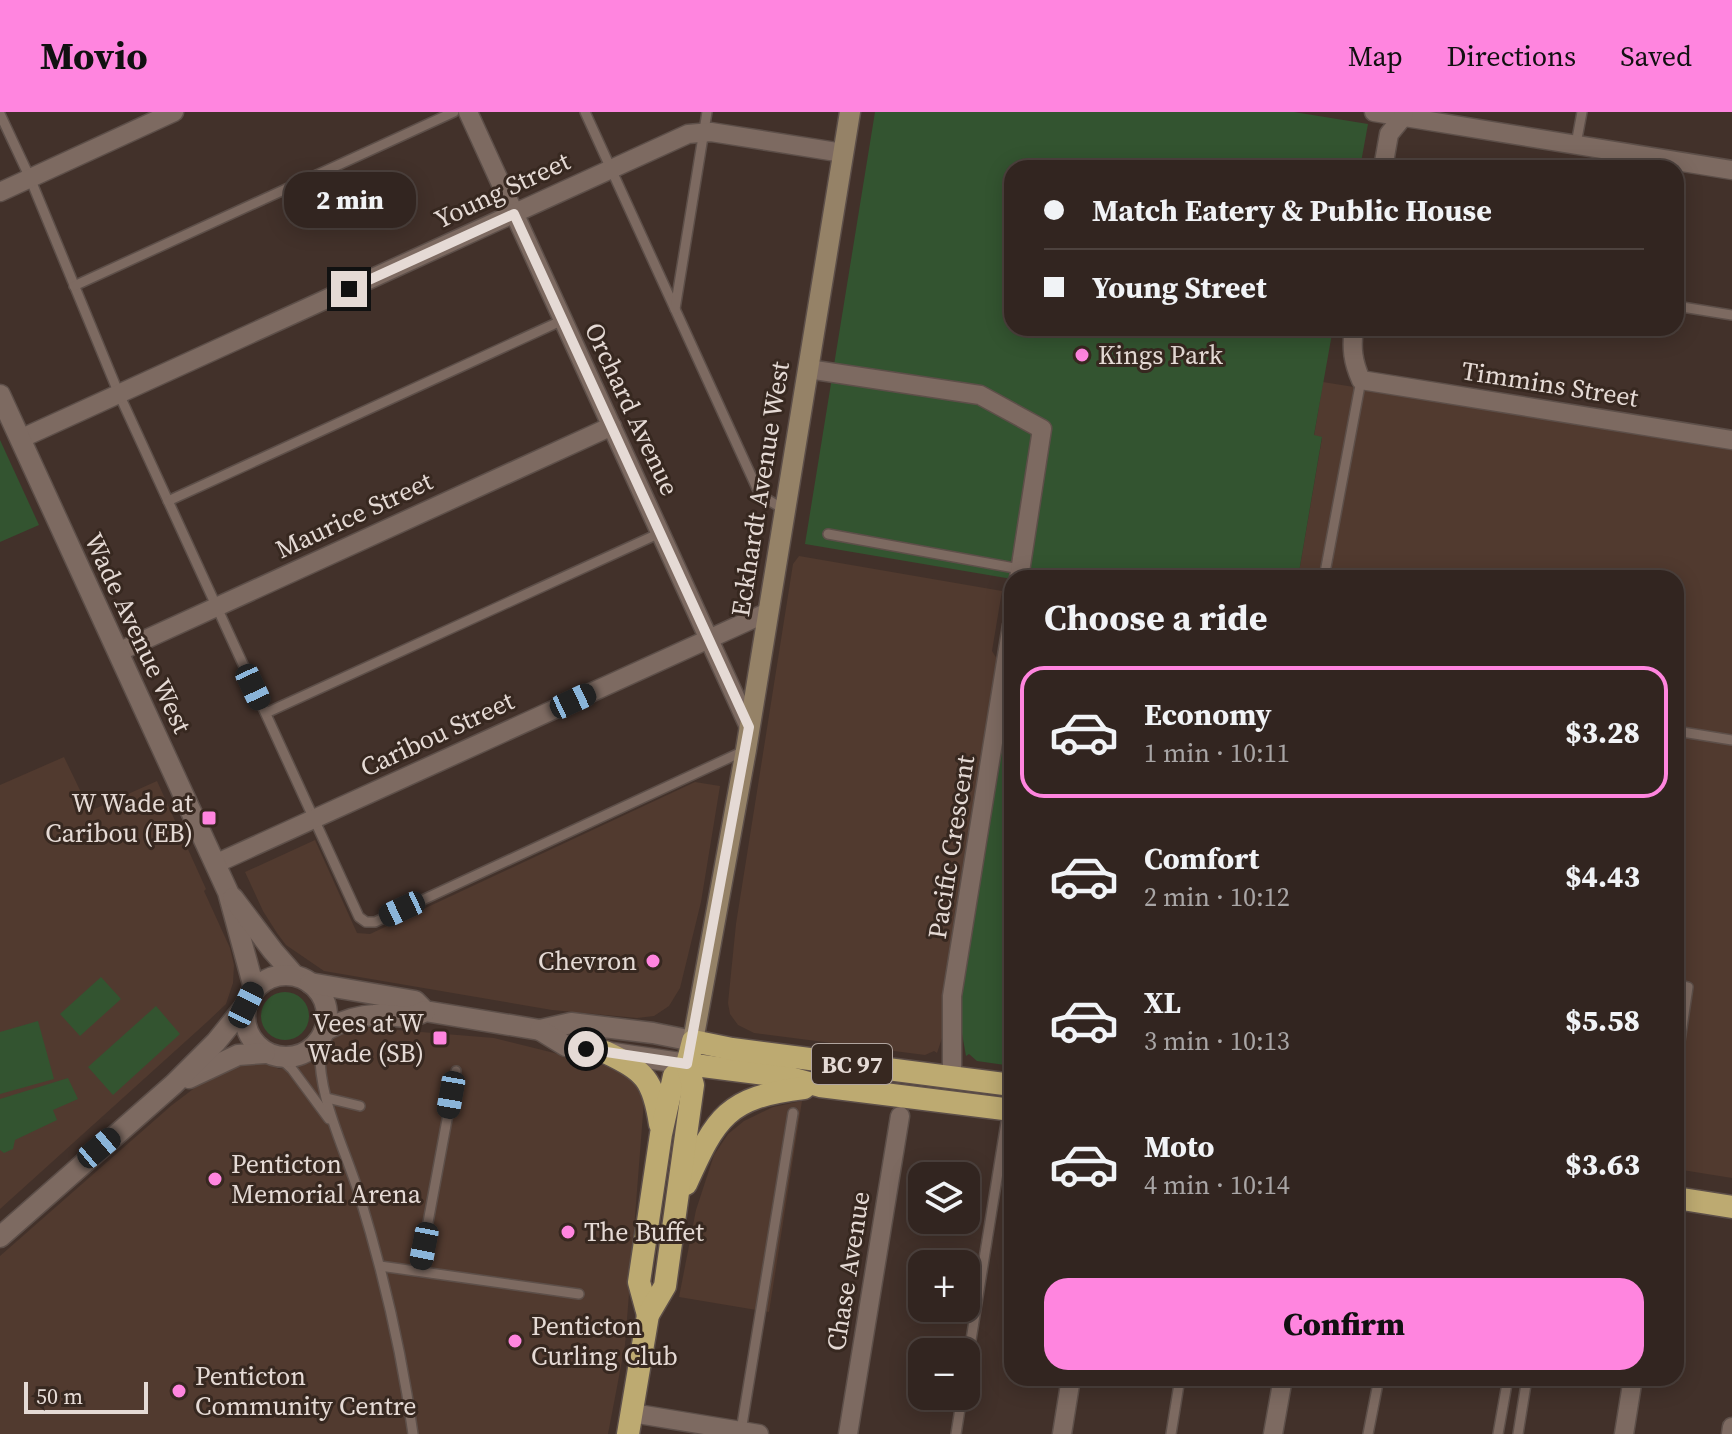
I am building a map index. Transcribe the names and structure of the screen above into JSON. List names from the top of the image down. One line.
{"streets":{"highway":["Eckhardt Avenue West","BC 97"],"street":["Young Street","Timmins Street","Orchard Avenue","Maurice Street","Wade Avenue West","Caribou Street","Pacific Crescent","Chase Avenue"]},"crossings":[["Young Street","Orchard Avenue"],["Young Street","Eckhardt Avenue West"],["Young Street","Wade Avenue West"],["Orchard Avenue","Eckhardt Avenue West"],["Orchard Avenue","Maurice Street"],["Orchard Avenue","Caribou Street"],["Eckhardt Avenue West","Caribou Street"],["Eckhardt Avenue West","BC 97"],["Maurice Street","Wade Avenue West"],["Wade Avenue West","Caribou Street"],["Pacific Crescent","BC 97"]],"places":{"other":["Kings Park","Chevron","Penticton Memorial Arena","The Buffet","Penticton Curling Club","Penticton Community Centre"],"transit":["W Wade at Caribou (EB)","Vees at W Wade (SB)"]},"scale_bar":"50 m","page":{"header":"Movio","nav":["Map","Directions","Saved"],"banner":["Match Eatery & Public House","Young Street"],"bubble":"2 min","heading":"Choose a ride","list":[{"name":"Economy","note":"1 min · 10:11","value":"$3.28"},{"name":"Comfort","note":"2 min · 10:12","value":"$4.43"},{"name":"XL","note":"3 min · 10:13","value":"$5.58"},{"name":"Moto","note":"4 min · 10:14","value":"$3.63"}],"map_buttons":["+","−"],"buttons":"Confirm","scale":"50 m"}}
